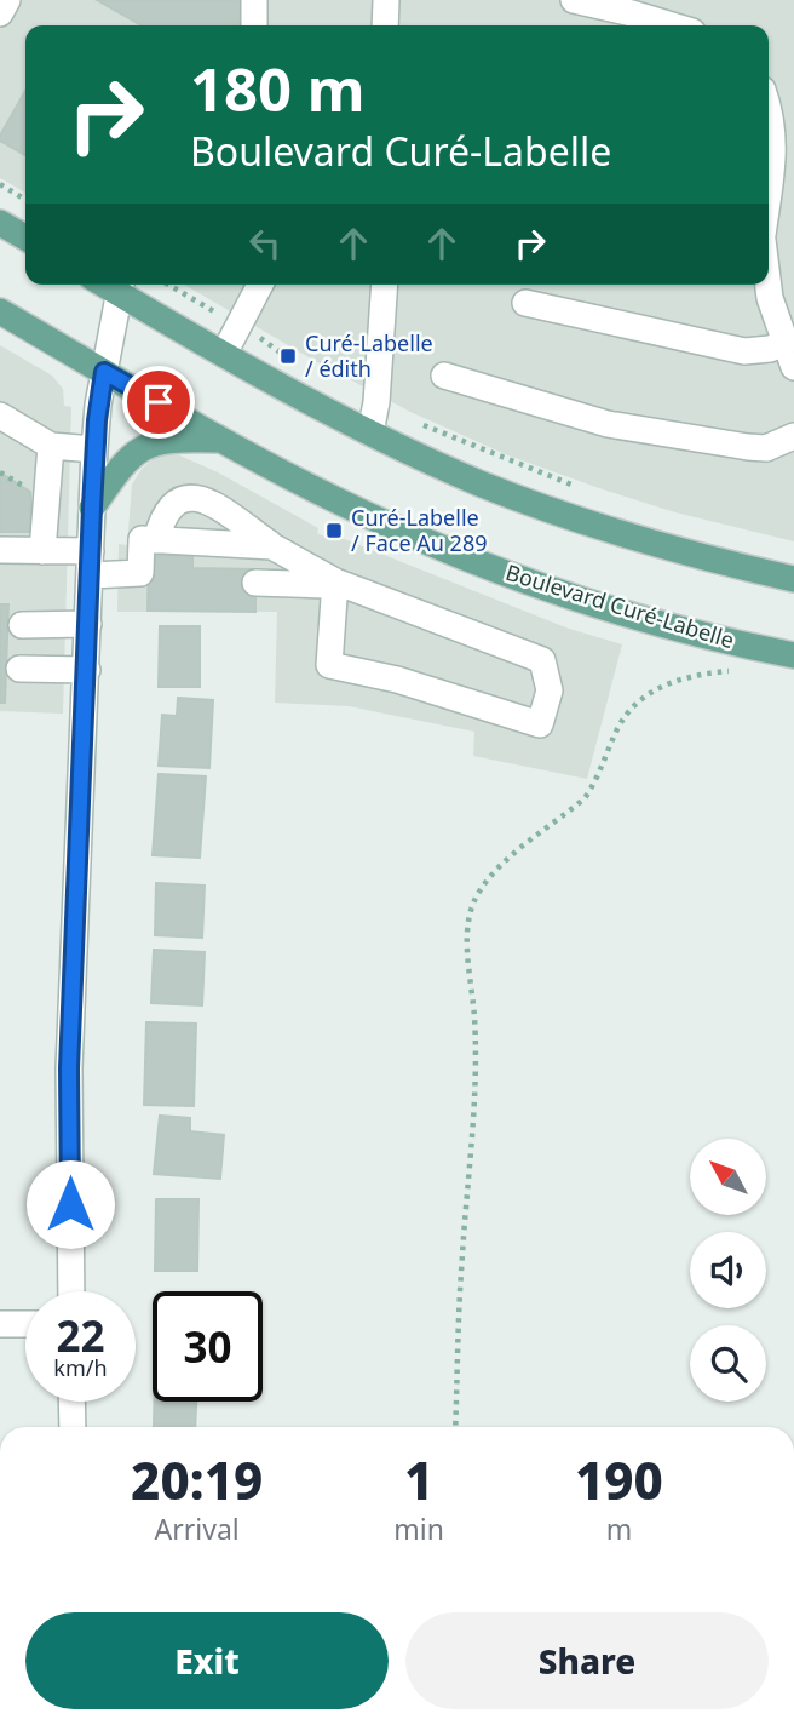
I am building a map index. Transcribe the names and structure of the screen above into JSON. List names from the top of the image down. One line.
{"streets":{"main road":["Boulevard Curé-Labelle"]},"places":{"transit":["Curé-Labelle / édith","Curé-Labelle / Face Au 289"]},"north":"top left","page":{"turn":["180 m","Boulevard Curé-Labelle"],"speed":"22 km/h","limit":"30","eta":["20:19","Arrival","1","min","190","m"],"buttons":["Exit","Share"]}}
